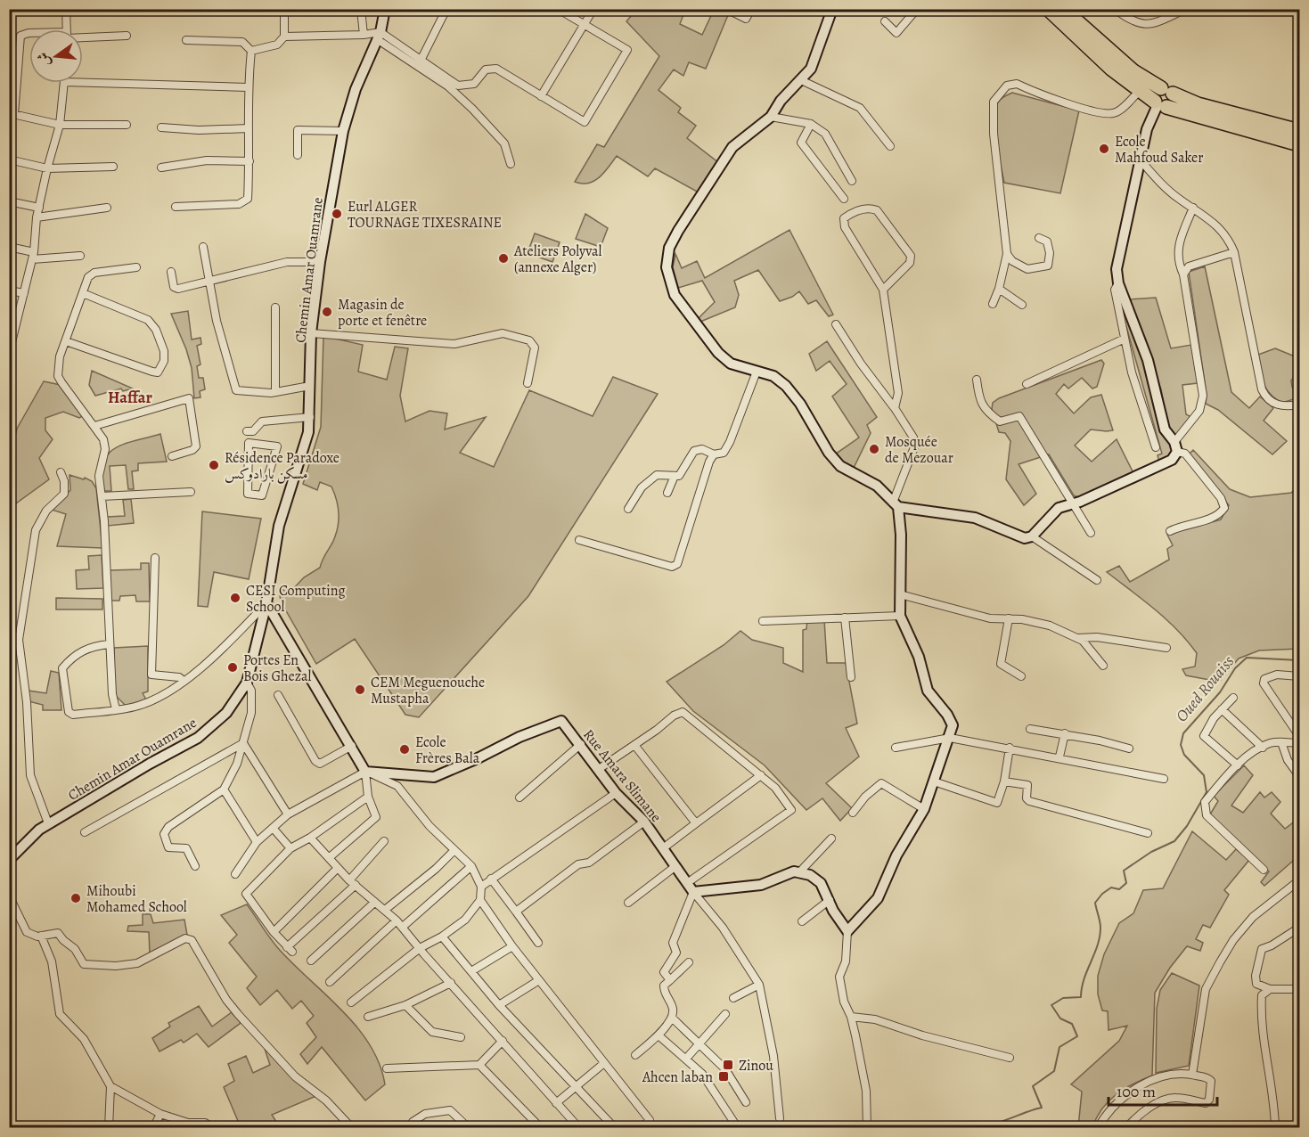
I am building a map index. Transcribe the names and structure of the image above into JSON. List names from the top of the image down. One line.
{"streets":{"street":["Chemin Amar Ouamrane","Rue Amara Slimane"]},"districts":["Haffar"],"water":["Oued Rouaiss"],"places":{"other":["Ecole Mahfoud Saker","Eurl ALGER TOURNAGE TIXESRAINE","Ateliers Polyval (annexe Alger)","Magasin de porte et fenêtre","Mosquée de Mezouar","Résidence Paradoxe مسكن بارادوكس","CESI Computing School","Portes En Bois Ghezal","CEM Meguenouche Mustapha","Ecole Frères Bala","Mihoubi Mohamed School"],"transit":["Zinou","Ahcen laban"]},"scale_bar":"100 m","north":"left"}
